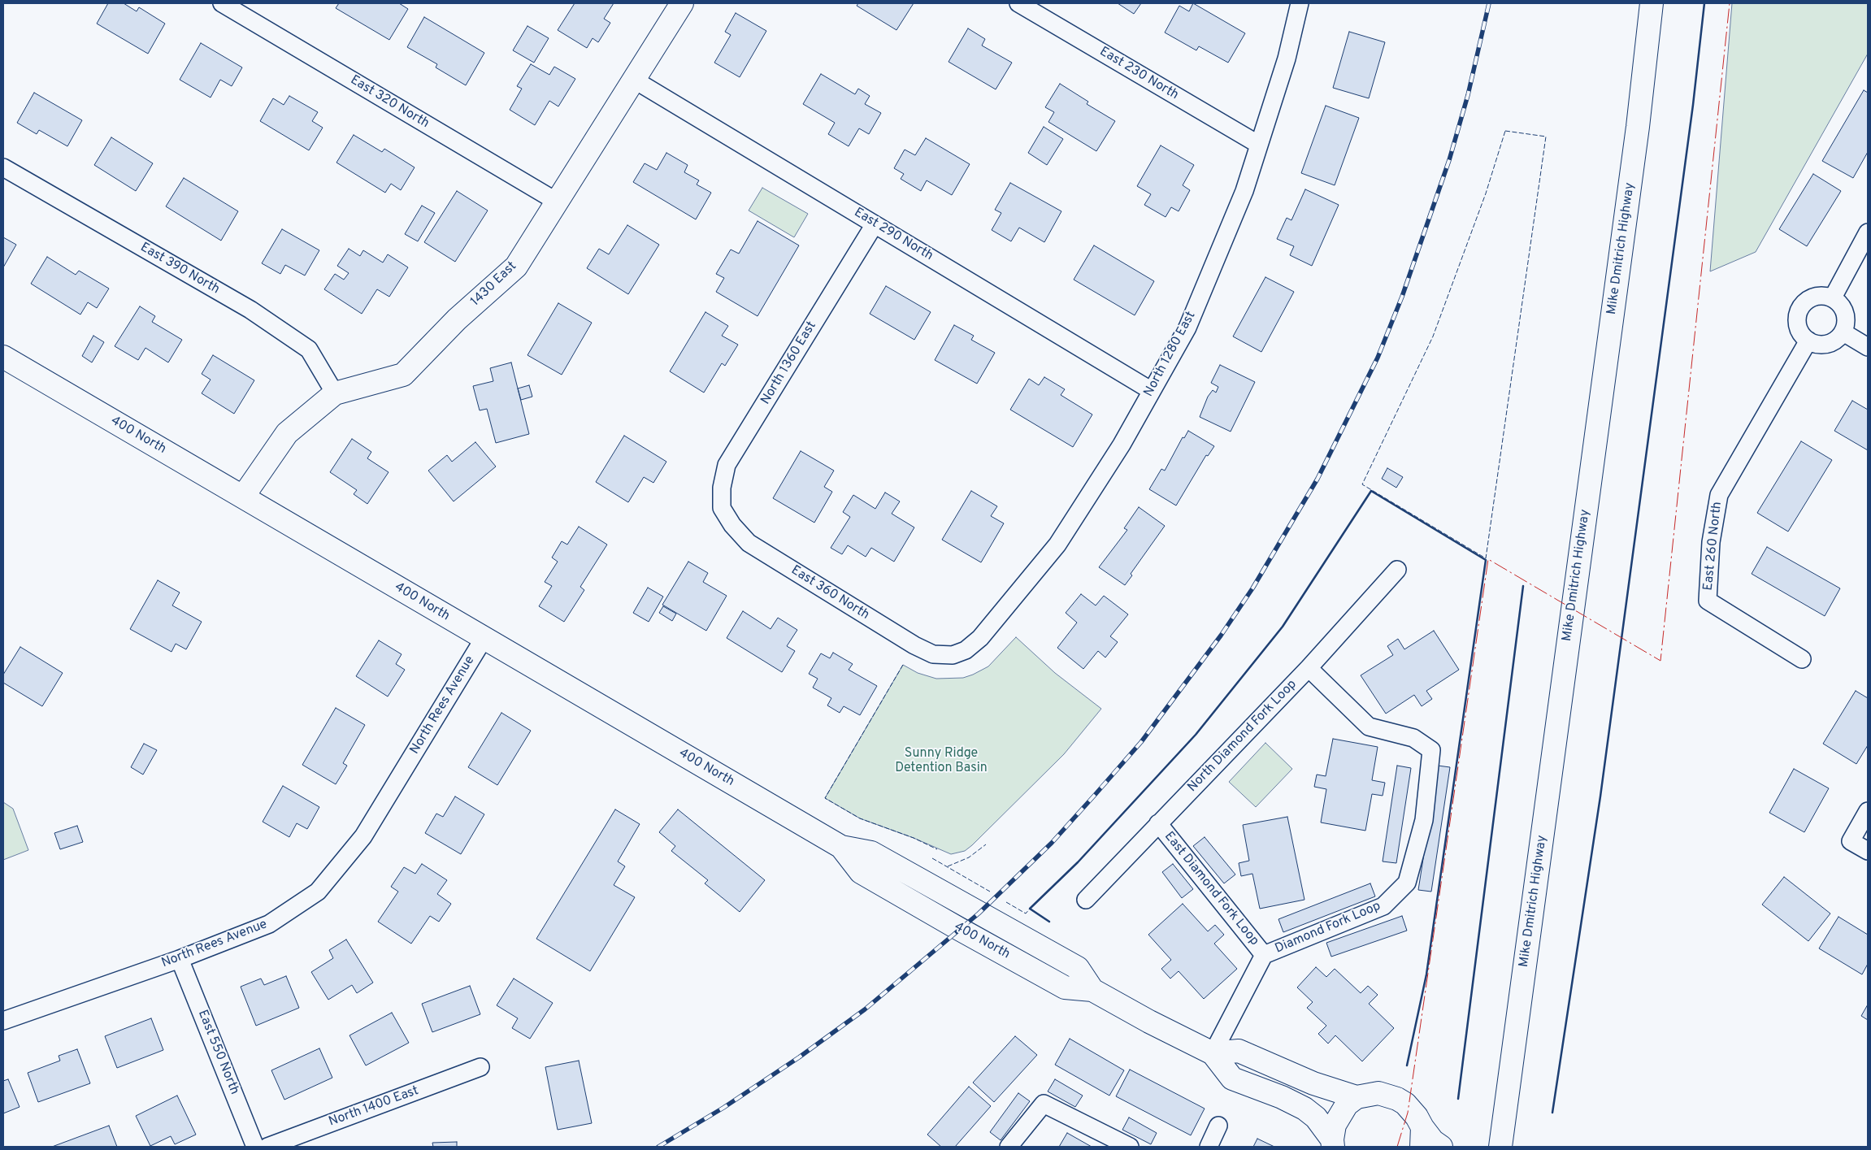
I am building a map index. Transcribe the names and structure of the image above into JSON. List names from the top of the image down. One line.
{"streets":{"main road":["Mike Dmitrich Highway","1430 East","400 North"],"street":["East 230 North","East 320 North","East 290 North","East 390 North","North 1280 East","North 1360 East","East 260 North","East 360 North","North Rees Avenue","North Diamond Fork Loop","East Diamond Fork Loop","Diamond Fork Loop","East 550 North","North 1400 East"]},"crossings":[["East 230 North","North 1280 East"],["East 320 North","1430 East"],["East 290 North","1430 East"],["East 290 North","North 1280 East"],["East 290 North","North 1360 East"],["East 390 North","1430 East"],["1430 East","400 North"],["North 1280 East","East 360 North"],["North 1360 East","East 360 North"],["400 North","North Rees Avenue"],["400 North","Diamond Fork Loop"],["North Rees Avenue","East 550 North"],["North Diamond Fork Loop","East Diamond Fork Loop"],["North Diamond Fork Loop","Diamond Fork Loop"],["East Diamond Fork Loop","Diamond Fork Loop"]],"parks":["Sunny Ridge Detention Basin"]}
